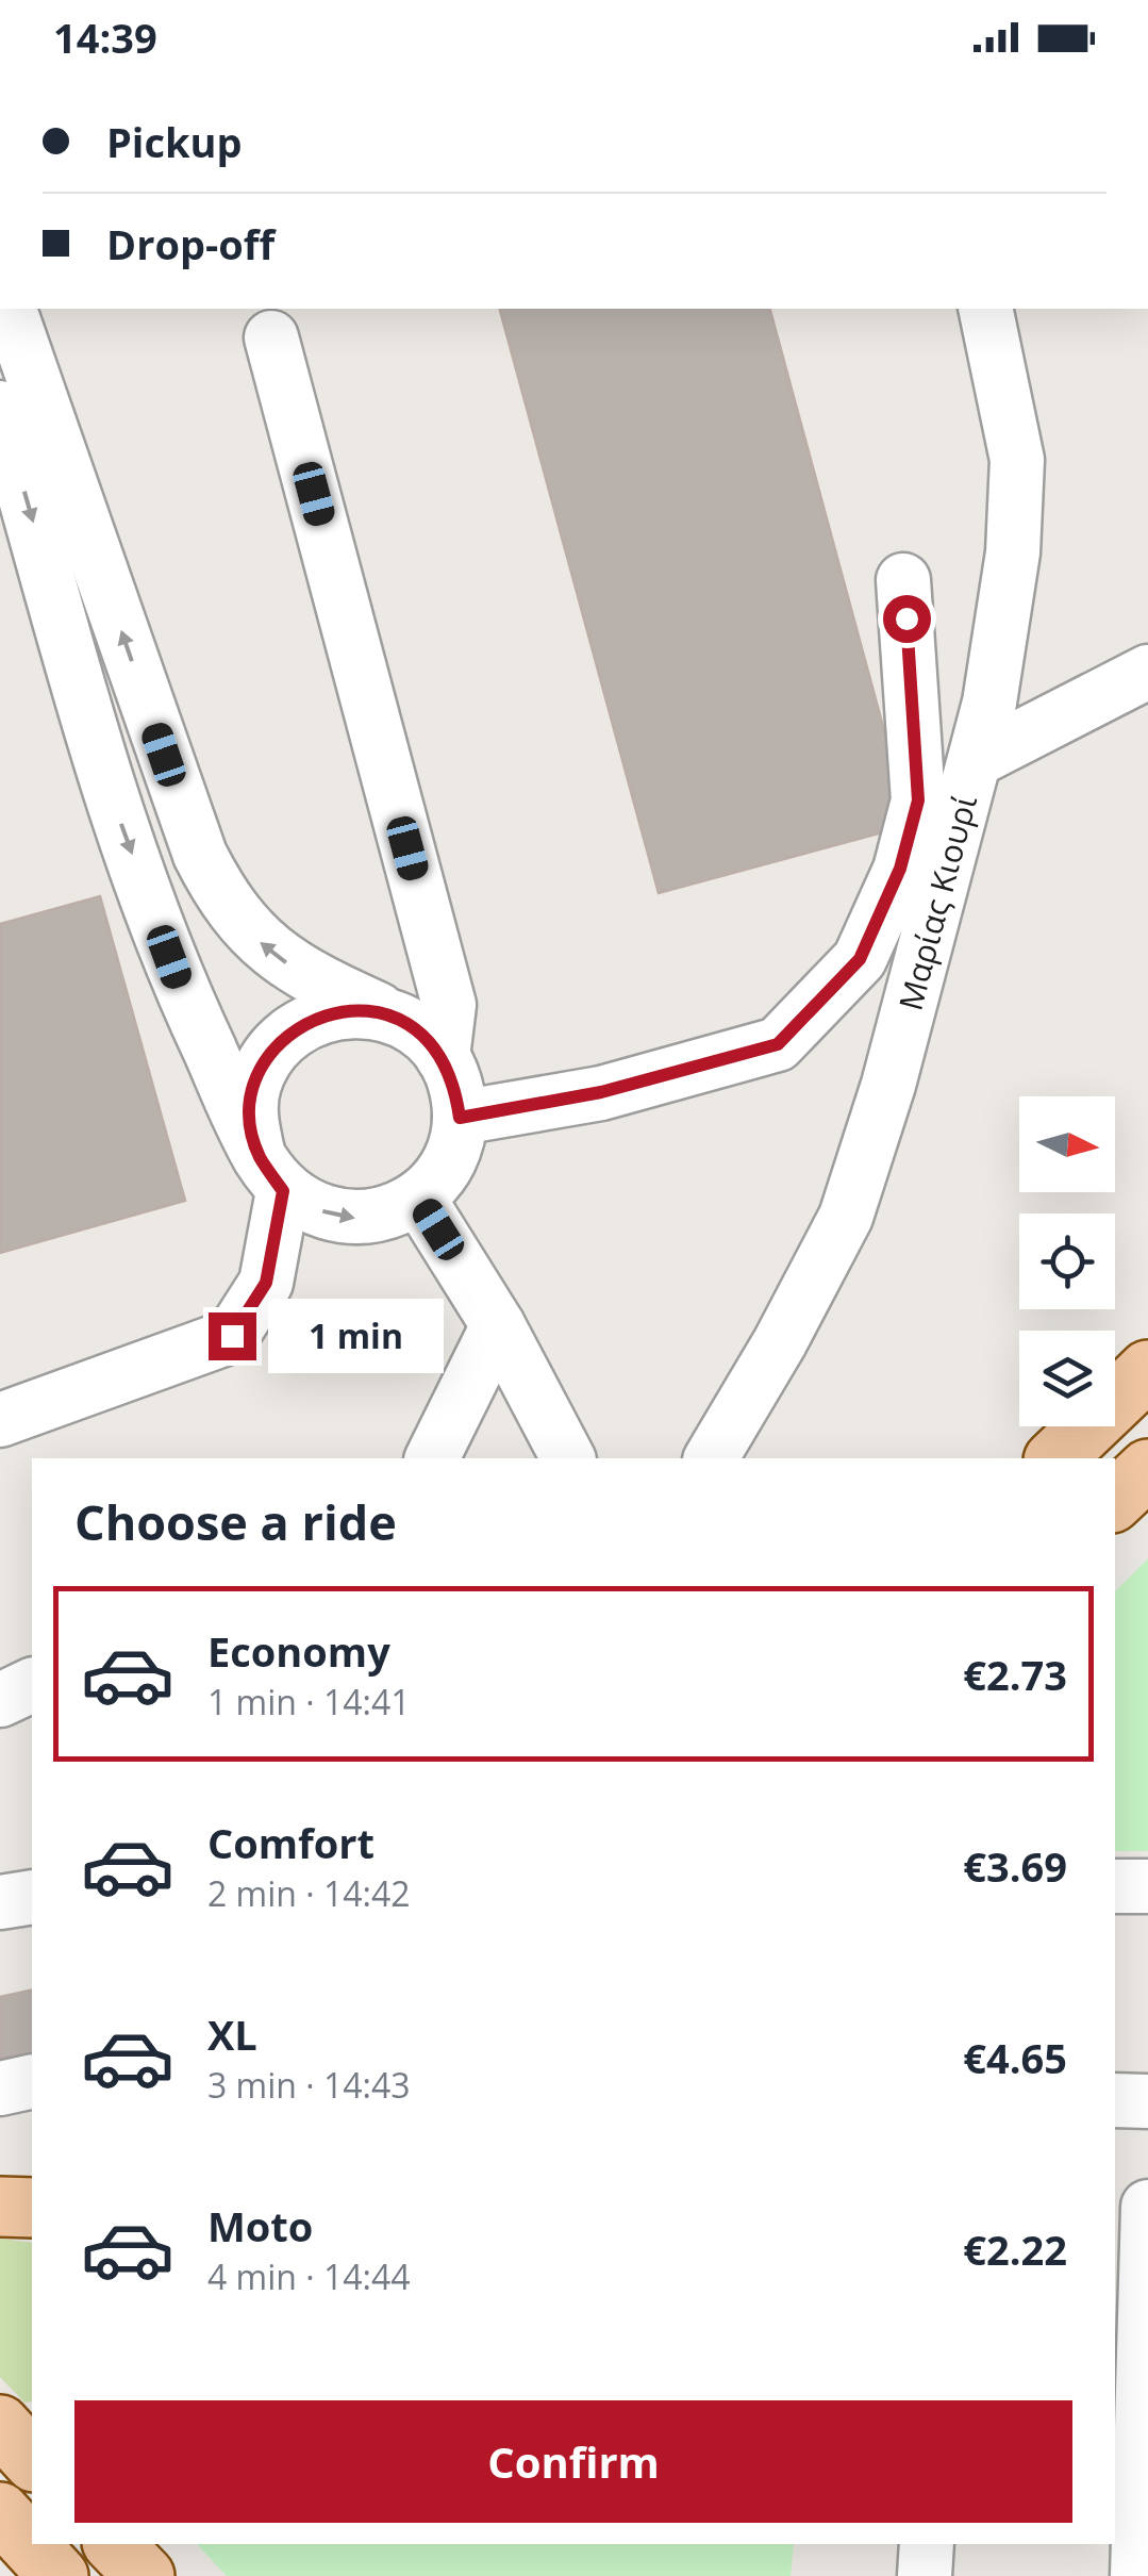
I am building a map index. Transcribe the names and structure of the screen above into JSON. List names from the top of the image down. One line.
{"streets":{"street":["Μαρίας Κιουρί"]},"north":"right","page":{"status":"14:39","banner":["Pickup","Drop-off"],"bubble":"1 min","heading":"Choose a ride","list":[{"name":"Economy","note":"1 min · 14:41","value":"€2.73"},{"name":"Comfort","note":"2 min · 14:42","value":"€3.69"},{"name":"XL","note":"3 min · 14:43","value":"€4.65"},{"name":"Moto","note":"4 min · 14:44","value":"€2.22"}],"buttons":"Confirm"}}
